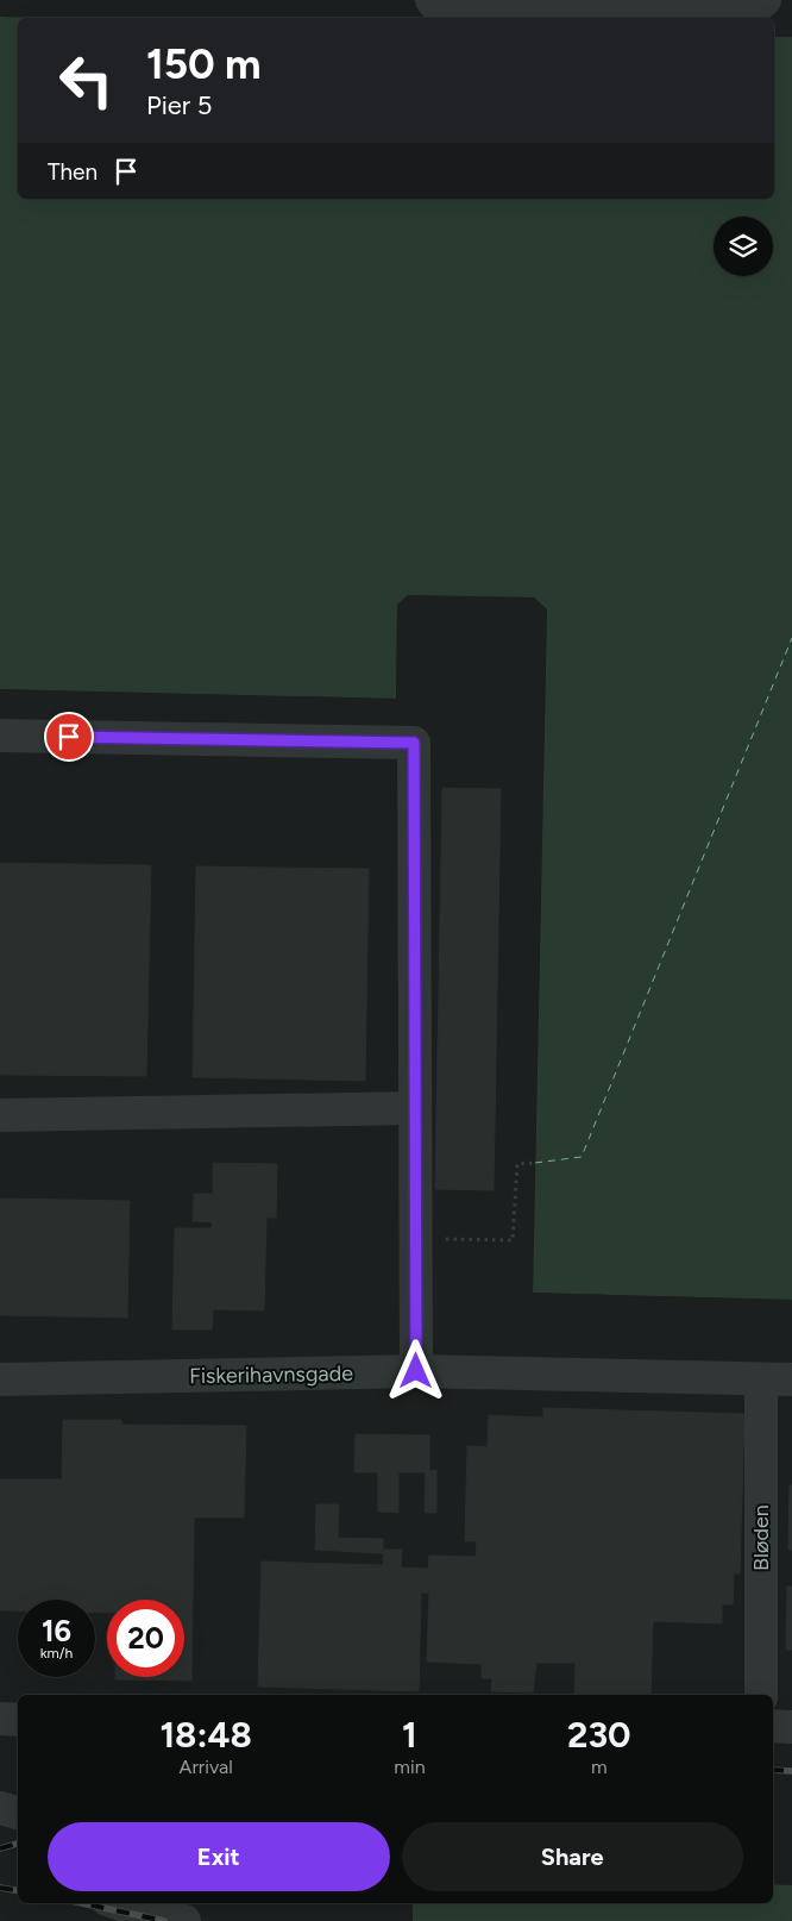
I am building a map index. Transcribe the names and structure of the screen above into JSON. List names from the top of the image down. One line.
{"streets":{"street":["Fiskerihavnsgade","Bløden"]},"crossings":[["Fiskerihavnsgade","Bløden"]],"page":{"turn":["150 m","Pier 5"],"then":"Then","speed":"16 km/h","limit":"20","eta":["18:48","Arrival","1","min","230","m"],"buttons":["Exit","Share"]}}
